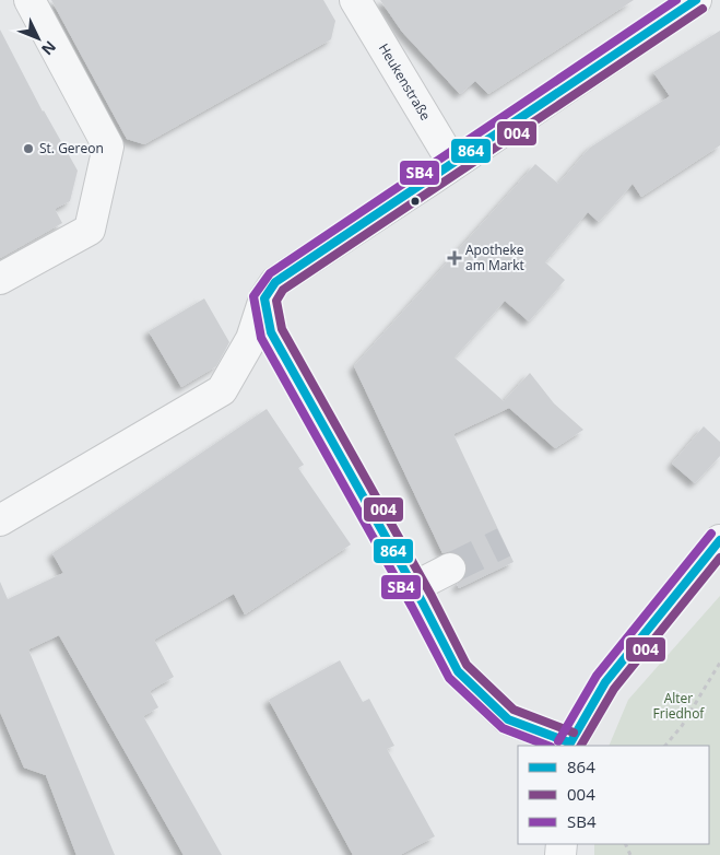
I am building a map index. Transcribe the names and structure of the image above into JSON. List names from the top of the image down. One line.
{"streets":{"street":["Heukenstraße"]},"parks":["Alter Friedhof"],"places":{"other":["St. Gereon"],"health":["Apotheke am Markt"]},"lines":["transit line 864","transit line SB4","transit line 004"],"legend":["864","004","SB4"],"north":"bottom right"}
